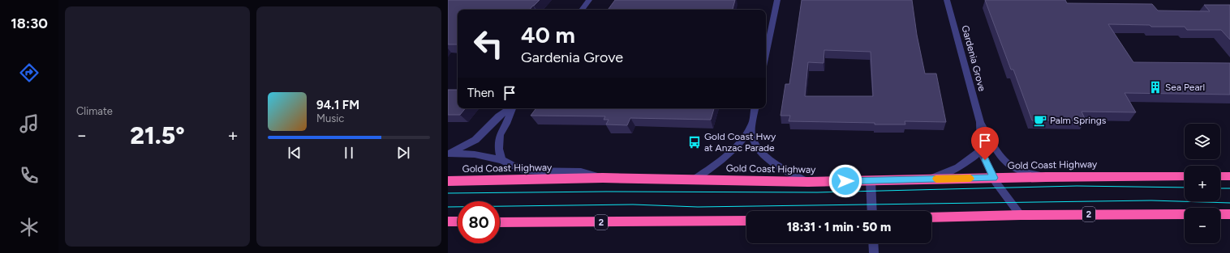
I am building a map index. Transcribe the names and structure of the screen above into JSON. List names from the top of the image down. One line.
{"streets":{"highway":["Gold Coast Highway","2"],"street":["Gardenia Grove"]},"crossings":[["Gardenia Grove","Gold Coast Highway"],["Gardenia Grove","2"]],"places":{"building":["Sea Pearl"],"cafe":["Palm Springs"],"bus stop":["Gold Coast Hwy at Anzac Parade"]},"page":{"tabs":"18:30","tile":"Climate","turn":["40 m","Gardenia Grove"],"then":"Then","song":["94.1 FM","Music"],"heat":["−","21.5°","+"],"map_buttons":["+","−"],"limit":"80","trip":"18:31 · 1 min · 50 m"}}
